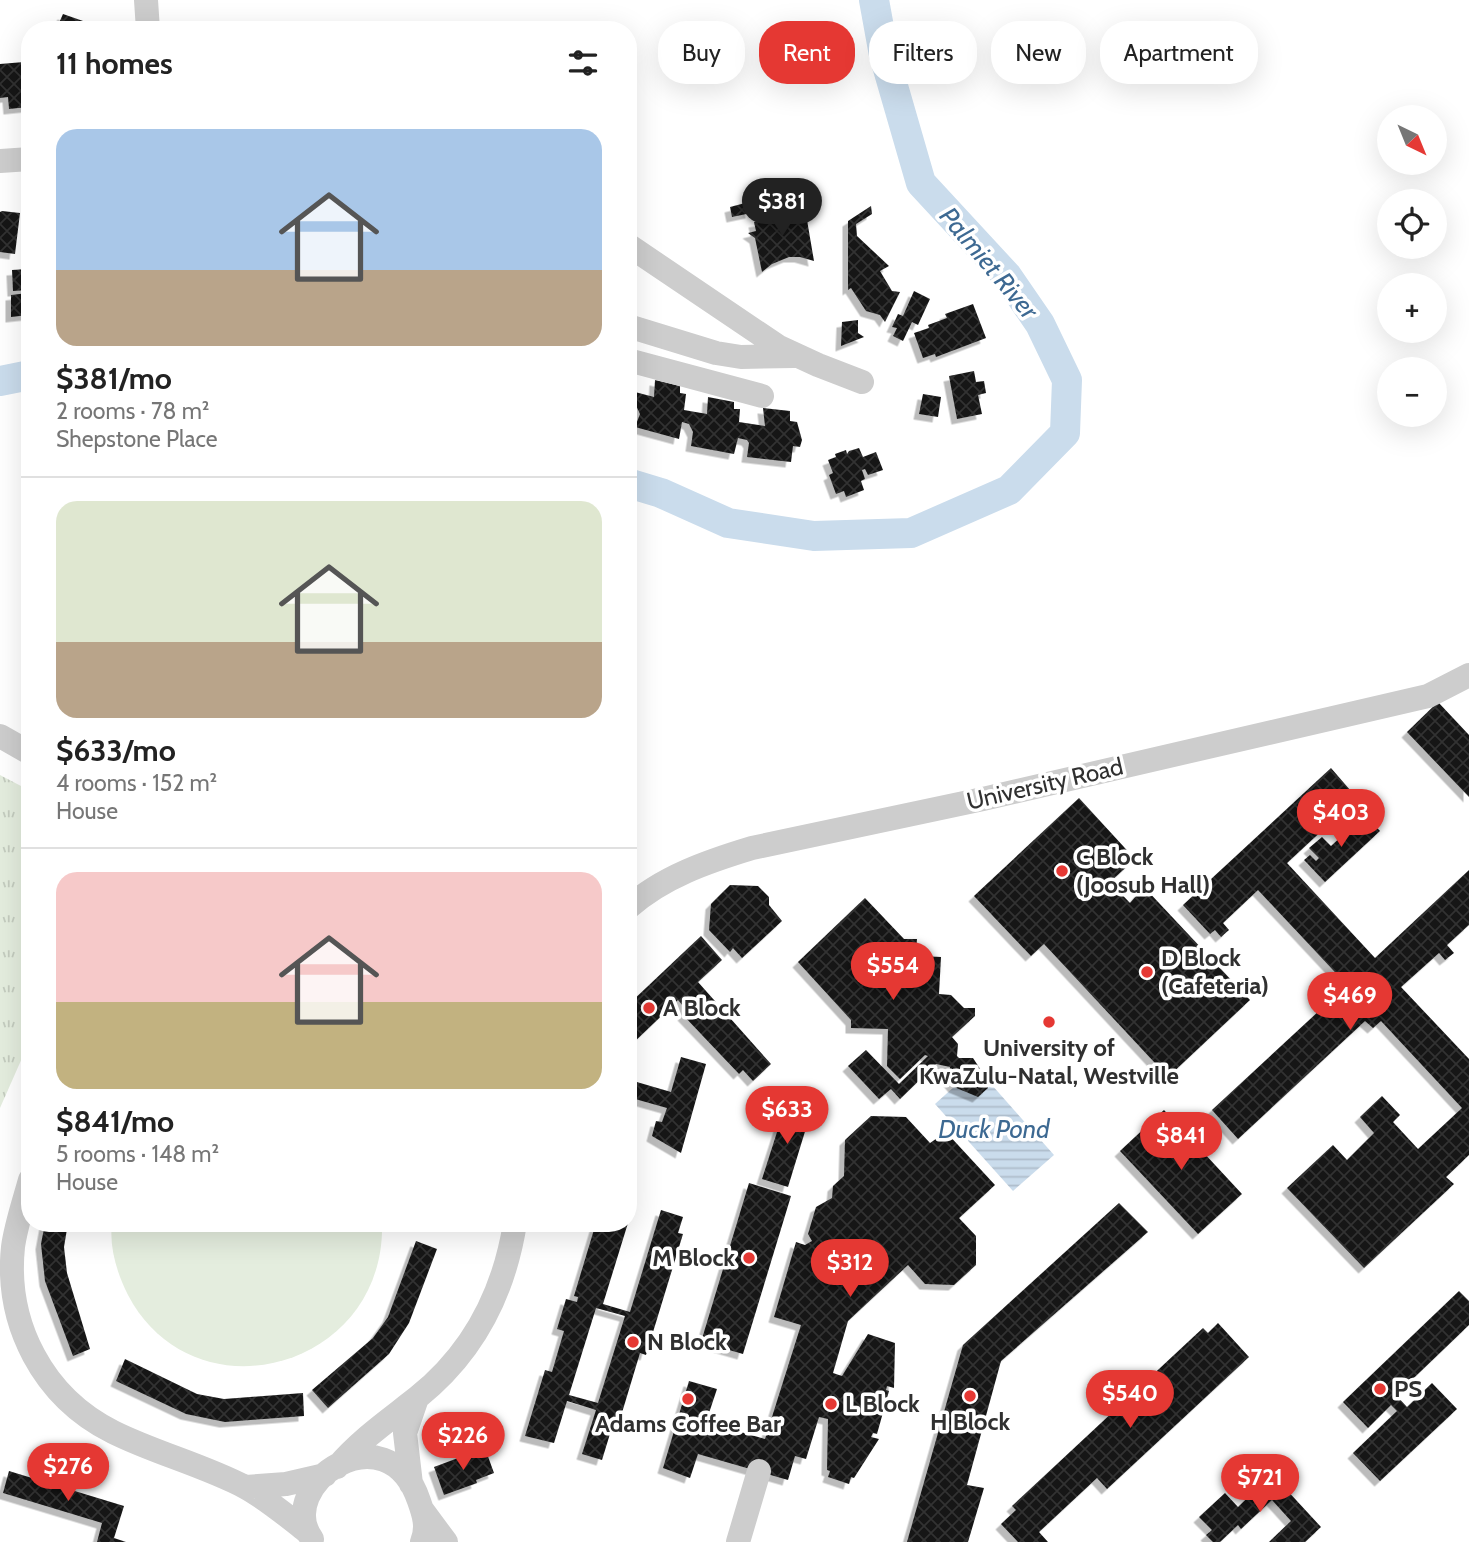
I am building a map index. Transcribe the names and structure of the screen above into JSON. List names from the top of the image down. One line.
{"streets":{"street":["University Road"]},"water":["Palmiet River","Duck Pond"],"places":["C Block (Joosub Hall)","D Block (Cafeteria)","A Block","University of KwaZulu-Natal, Westville","M Block","N Block","PS","H Block","Adams Coffee Bar","L Block"],"north":"bottom right","page":{"chip":["Buy","Rent","Filters","New","Apartment"],"heading":"11 homes","map_buttons":["+","−"],"list":[{"name":"$381/mo","note":"2 rooms · 78 m² · Shepstone Place"},{"name":"$633/mo","note":"4 rooms · 152 m² · House"},{"name":"$841/mo","note":"5 rooms · 148 m² · House"}],"price":["$381","$403","$554","$469","$633","$841","$312","$540","$226","$276","$721"]}}
